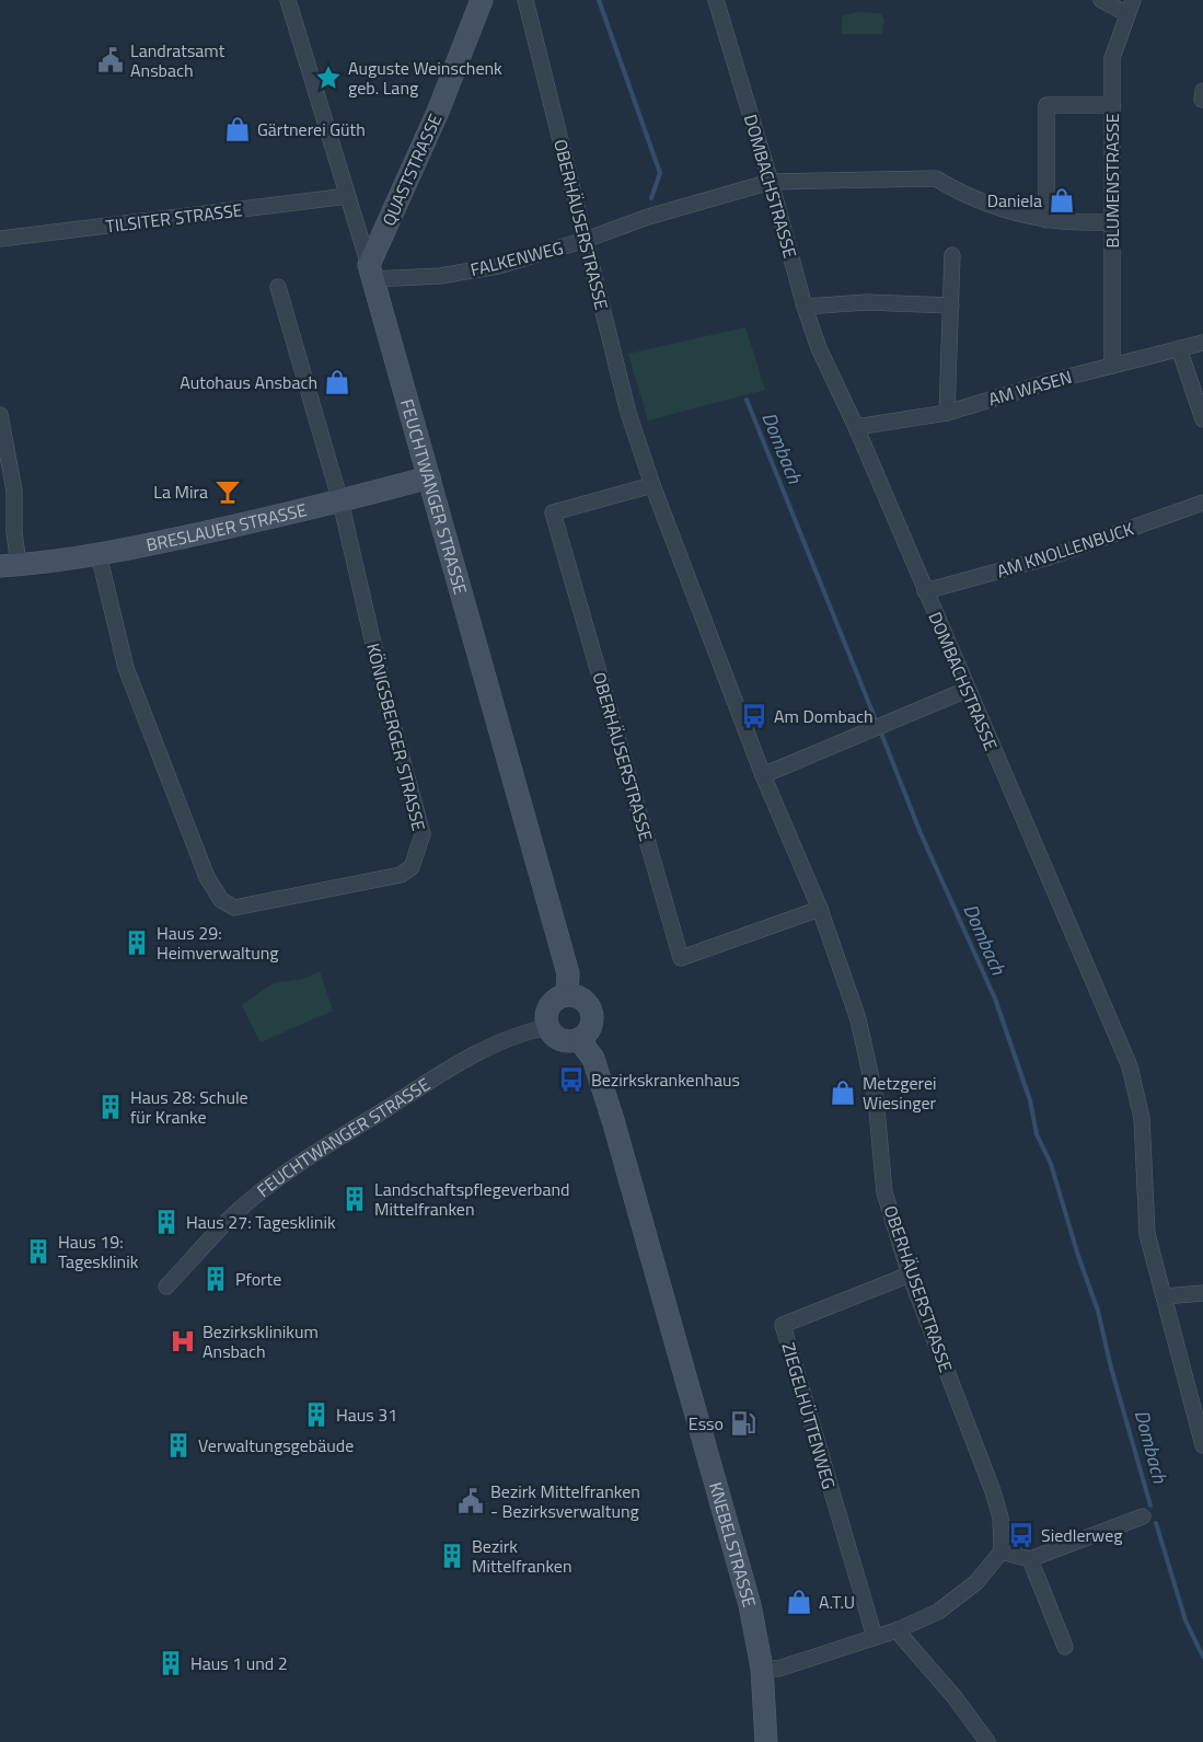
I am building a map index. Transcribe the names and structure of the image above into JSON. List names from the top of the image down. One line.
{"streets":{"main road":["QUASTSTRASSE","FEUCHTWANGER STRASSE","BRESLAUER STRASSE","KNEBELSTRASSE"],"street":["BLUMENSTRASSE","DOMBACHSTRASSE","TILSITER STRASSE","OBERHÄUSERSTRASSE","FALKENWEG","AM WASEN","AM KNOLLENBUCK","KÖNIGSBERGER STRASSE","ZIEGELHÜTTENWEG"]},"crossings":[["QUASTSTRASSE","FALKENWEG"],["QUASTSTRASSE","FEUCHTWANGER STRASSE"],["BLUMENSTRASSE","FALKENWEG"],["BLUMENSTRASSE","AM WASEN"],["DOMBACHSTRASSE","FALKENWEG"],["DOMBACHSTRASSE","AM WASEN"],["DOMBACHSTRASSE","AM KNOLLENBUCK"],["TILSITER STRASSE","FEUCHTWANGER STRASSE"],["OBERHÄUSERSTRASSE","FALKENWEG"],["OBERHÄUSERSTRASSE","ZIEGELHÜTTENWEG"],["FALKENWEG","FEUCHTWANGER STRASSE"],["FEUCHTWANGER STRASSE","BRESLAUER STRASSE"],["FEUCHTWANGER STRASSE","KNEBELSTRASSE"],["BRESLAUER STRASSE","KÖNIGSBERGER STRASSE"]],"water":["Dombach"],"places":{"public building":["Landratsamt Ansbach","Bezirk Mittelfranken - Bezirksverwaltung"],"place":["Auguste Weinschenk geb. Lang"],"shop":["Gärtnerei Güth","Daniela","Autohaus Ansbach","Metzgerei Wiesinger","A.T.U"],"bar":["La Mira"],"bus stop":["Am Dombach","Bezirkskrankenhaus","Siedlerweg"],"building":["Haus 29: Heimverwaltung","Haus 28: Schule für Kranke","Landschaftspflegeverband Mittelfranken","Haus 27: Tagesklinik","Haus 19: Tagesklinik","Pforte","Haus 31","Verwaltungsgebäude","Bezirk Mittelfranken","Haus 1 und 2"],"hospital":["Bezirksklinikum Ansbach"],"fuel station":["Esso"]}}
